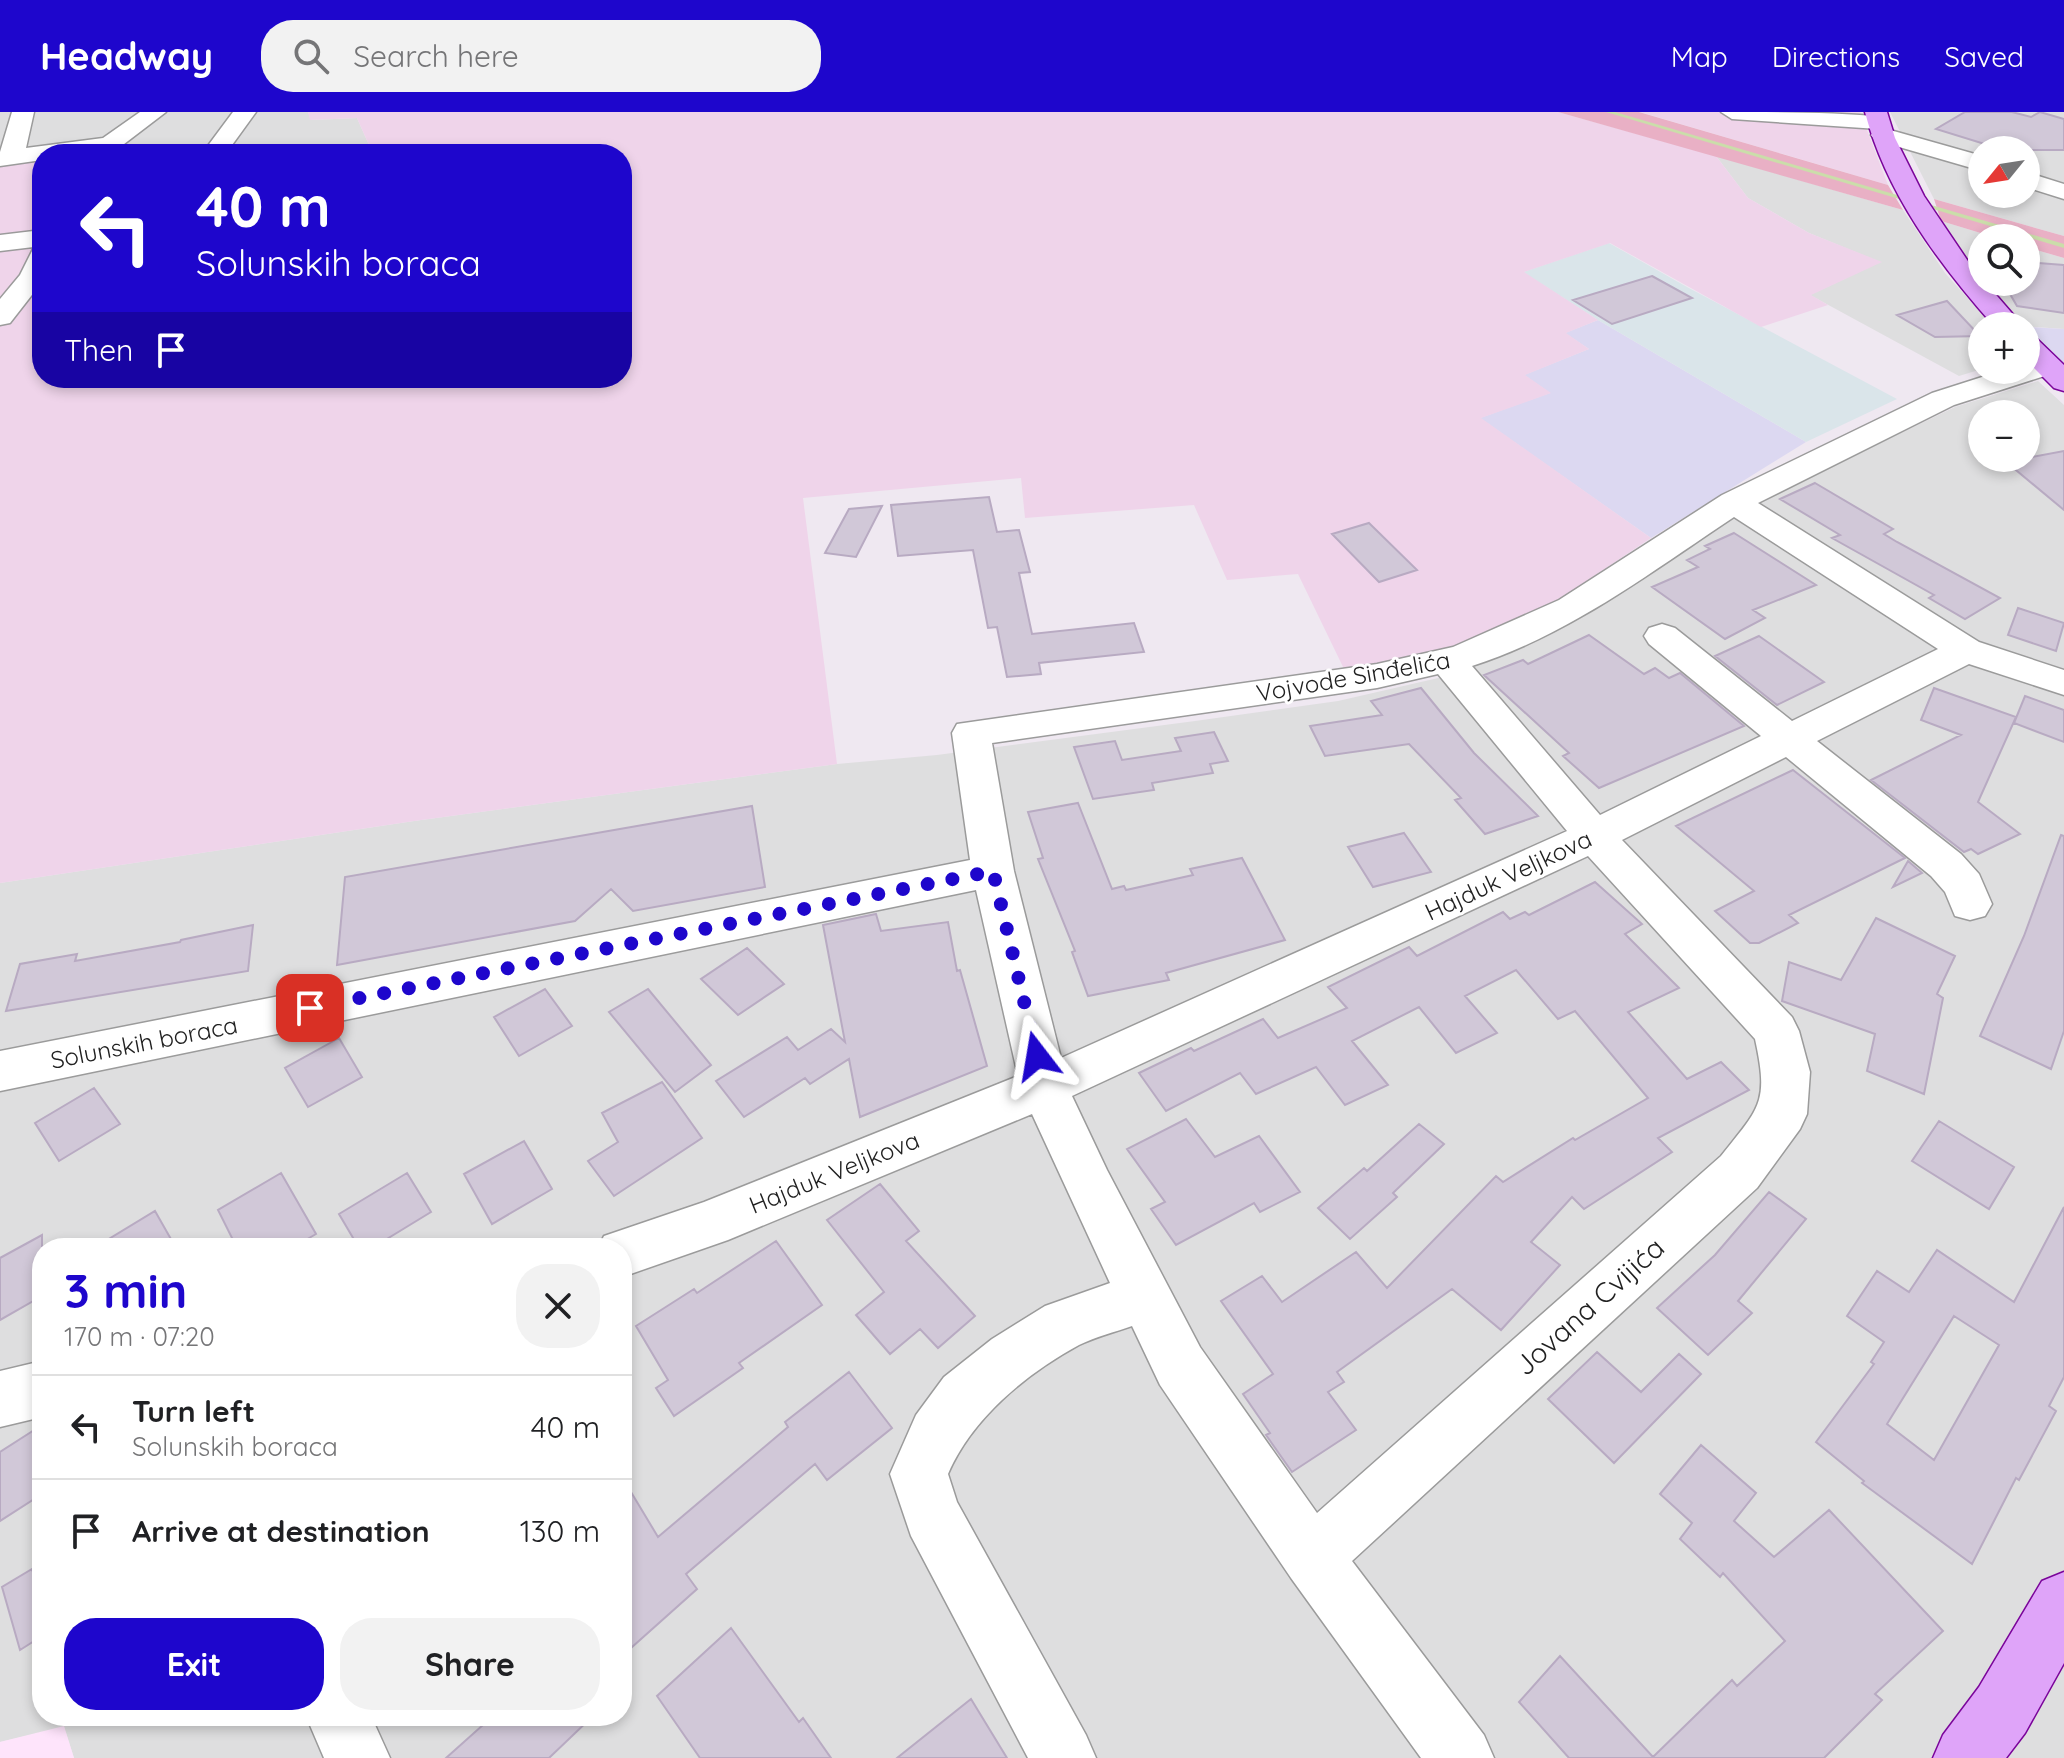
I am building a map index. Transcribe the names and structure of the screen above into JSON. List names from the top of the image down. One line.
{"streets":{"street":["Vojvode Sinđelića","Hajduk Veljkova","Solunskih boraca","Jovana Cvijića"]},"crossings":[["Vojvode Sinđelića","Solunskih boraca"],["Vojvode Sinđelića","Jovana Cvijića"],["Hajduk Veljkova","Jovana Cvijića"]],"north":"bottom left","page":{"header":"Headway","search":"Search here","nav":["Map","Directions","Saved"],"map_buttons":["+","−"],"turn":["40 m","Solunskih boraca"],"then":"Then","heading":["3 min","170 m · 07:20"],"list":[{"name":"Turn left","note":"Solunskih boraca","value":"40 m"},{"name":"Arrive at destination","value":"130 m"}],"buttons":["Exit","Share"]}}
